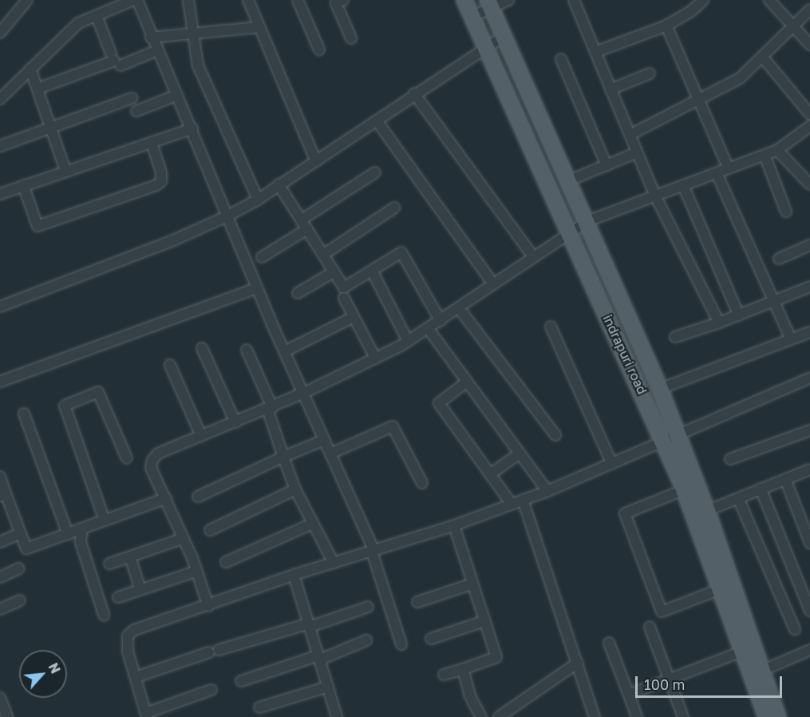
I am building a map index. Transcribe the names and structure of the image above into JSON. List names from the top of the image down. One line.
{"streets":{"main road":["indrapuri road"]},"scale_bar":"100 m","north":"top right"}
